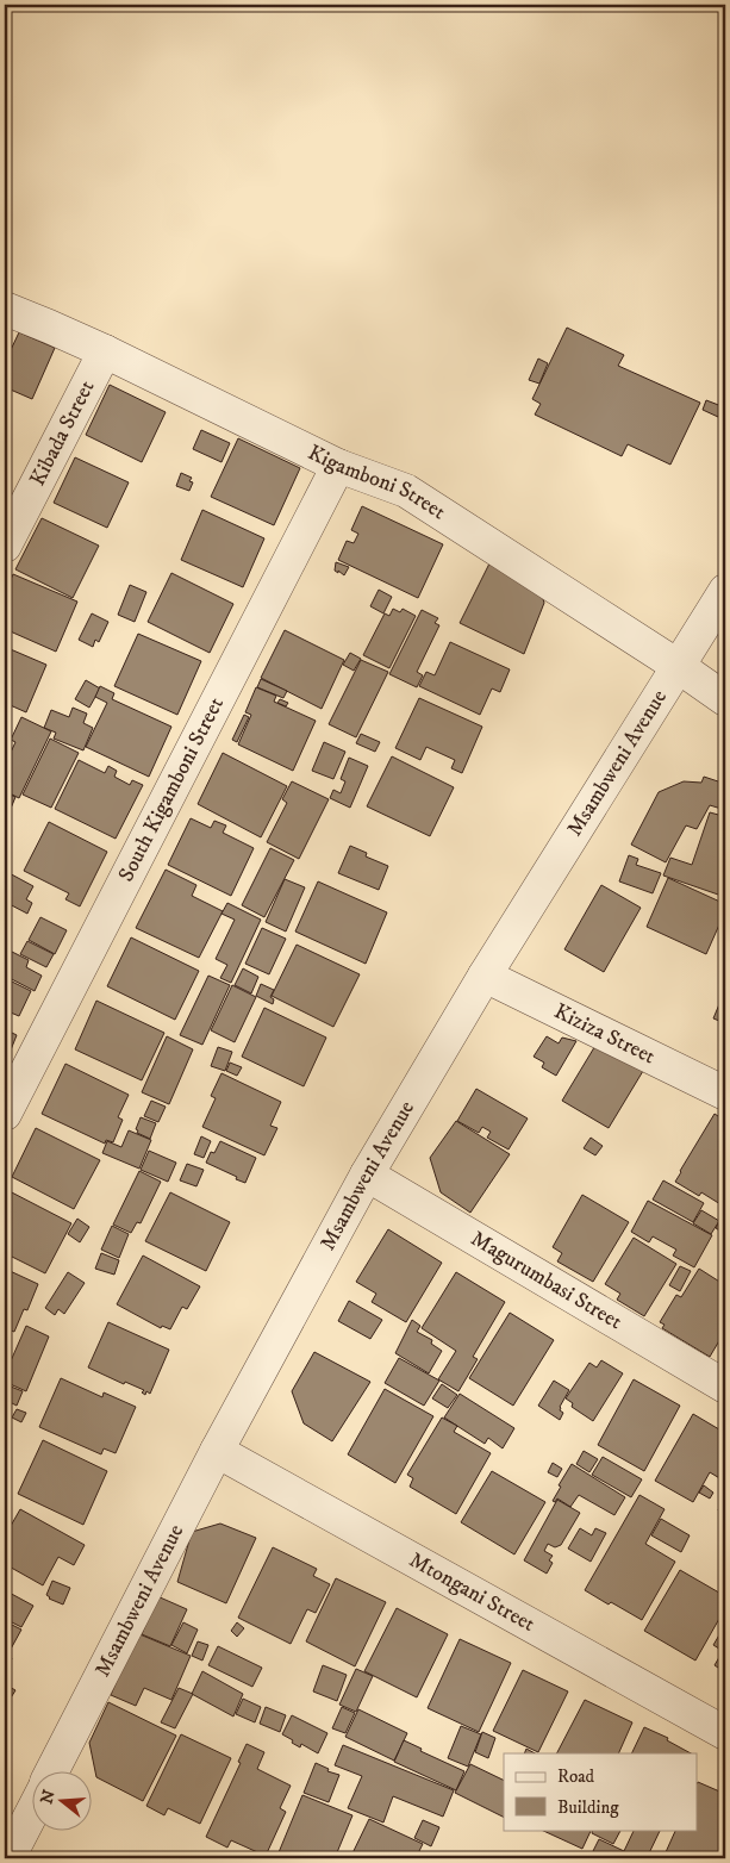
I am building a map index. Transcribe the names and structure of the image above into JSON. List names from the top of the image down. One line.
{"streets":{"street":["Kibada Street","Kigamboni Street","Msambweni Avenue","South Kigamboni Street","Kiziza Street","Magurumbasi Street","Mtongani Street"]},"crossings":[["Kibada Street","Kigamboni Street"],["Kigamboni Street","Msambweni Avenue"],["Kigamboni Street","South Kigamboni Street"],["Msambweni Avenue","Kiziza Street"],["Msambweni Avenue","Magurumbasi Street"],["Msambweni Avenue","Mtongani Street"]],"legend":["Road","Building"],"north":"left"}
